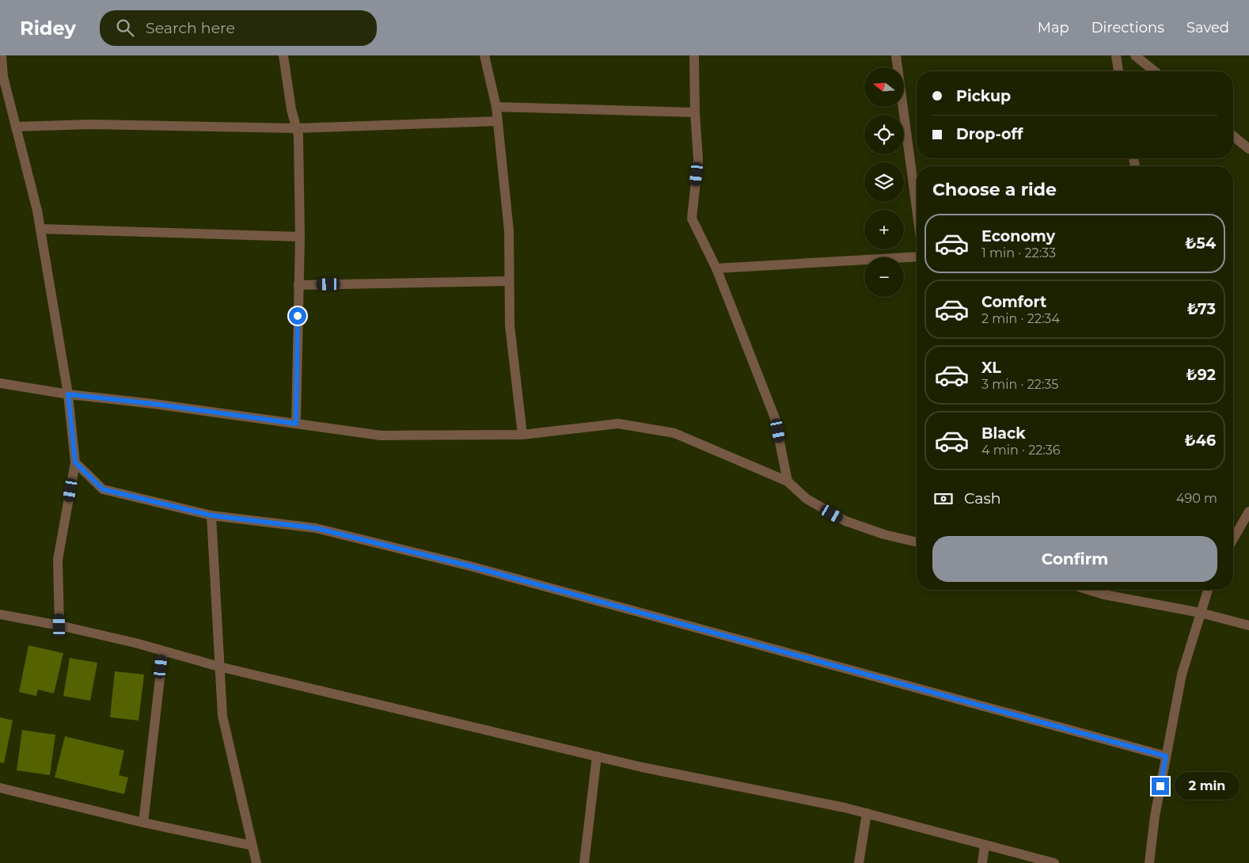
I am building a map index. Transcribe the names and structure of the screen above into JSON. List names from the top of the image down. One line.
{"north":"left","page":{"header":"Ridey","search":"Search here","nav":["Map","Directions","Saved"],"map_buttons":["+","−"],"banner":["Pickup","Drop-off"],"heading":"Choose a ride","list":[{"name":"Economy","note":"1 min · 22:33","value":"₺54"},{"name":"Comfort","note":"2 min · 22:34","value":"₺73"},{"name":"XL","note":"3 min · 22:35","value":"₺92"},{"name":"Black","note":"4 min · 22:36","value":"₺46"}],"pay":["Cash","490 m"],"buttons":"Confirm","bubble":"2 min"}}
